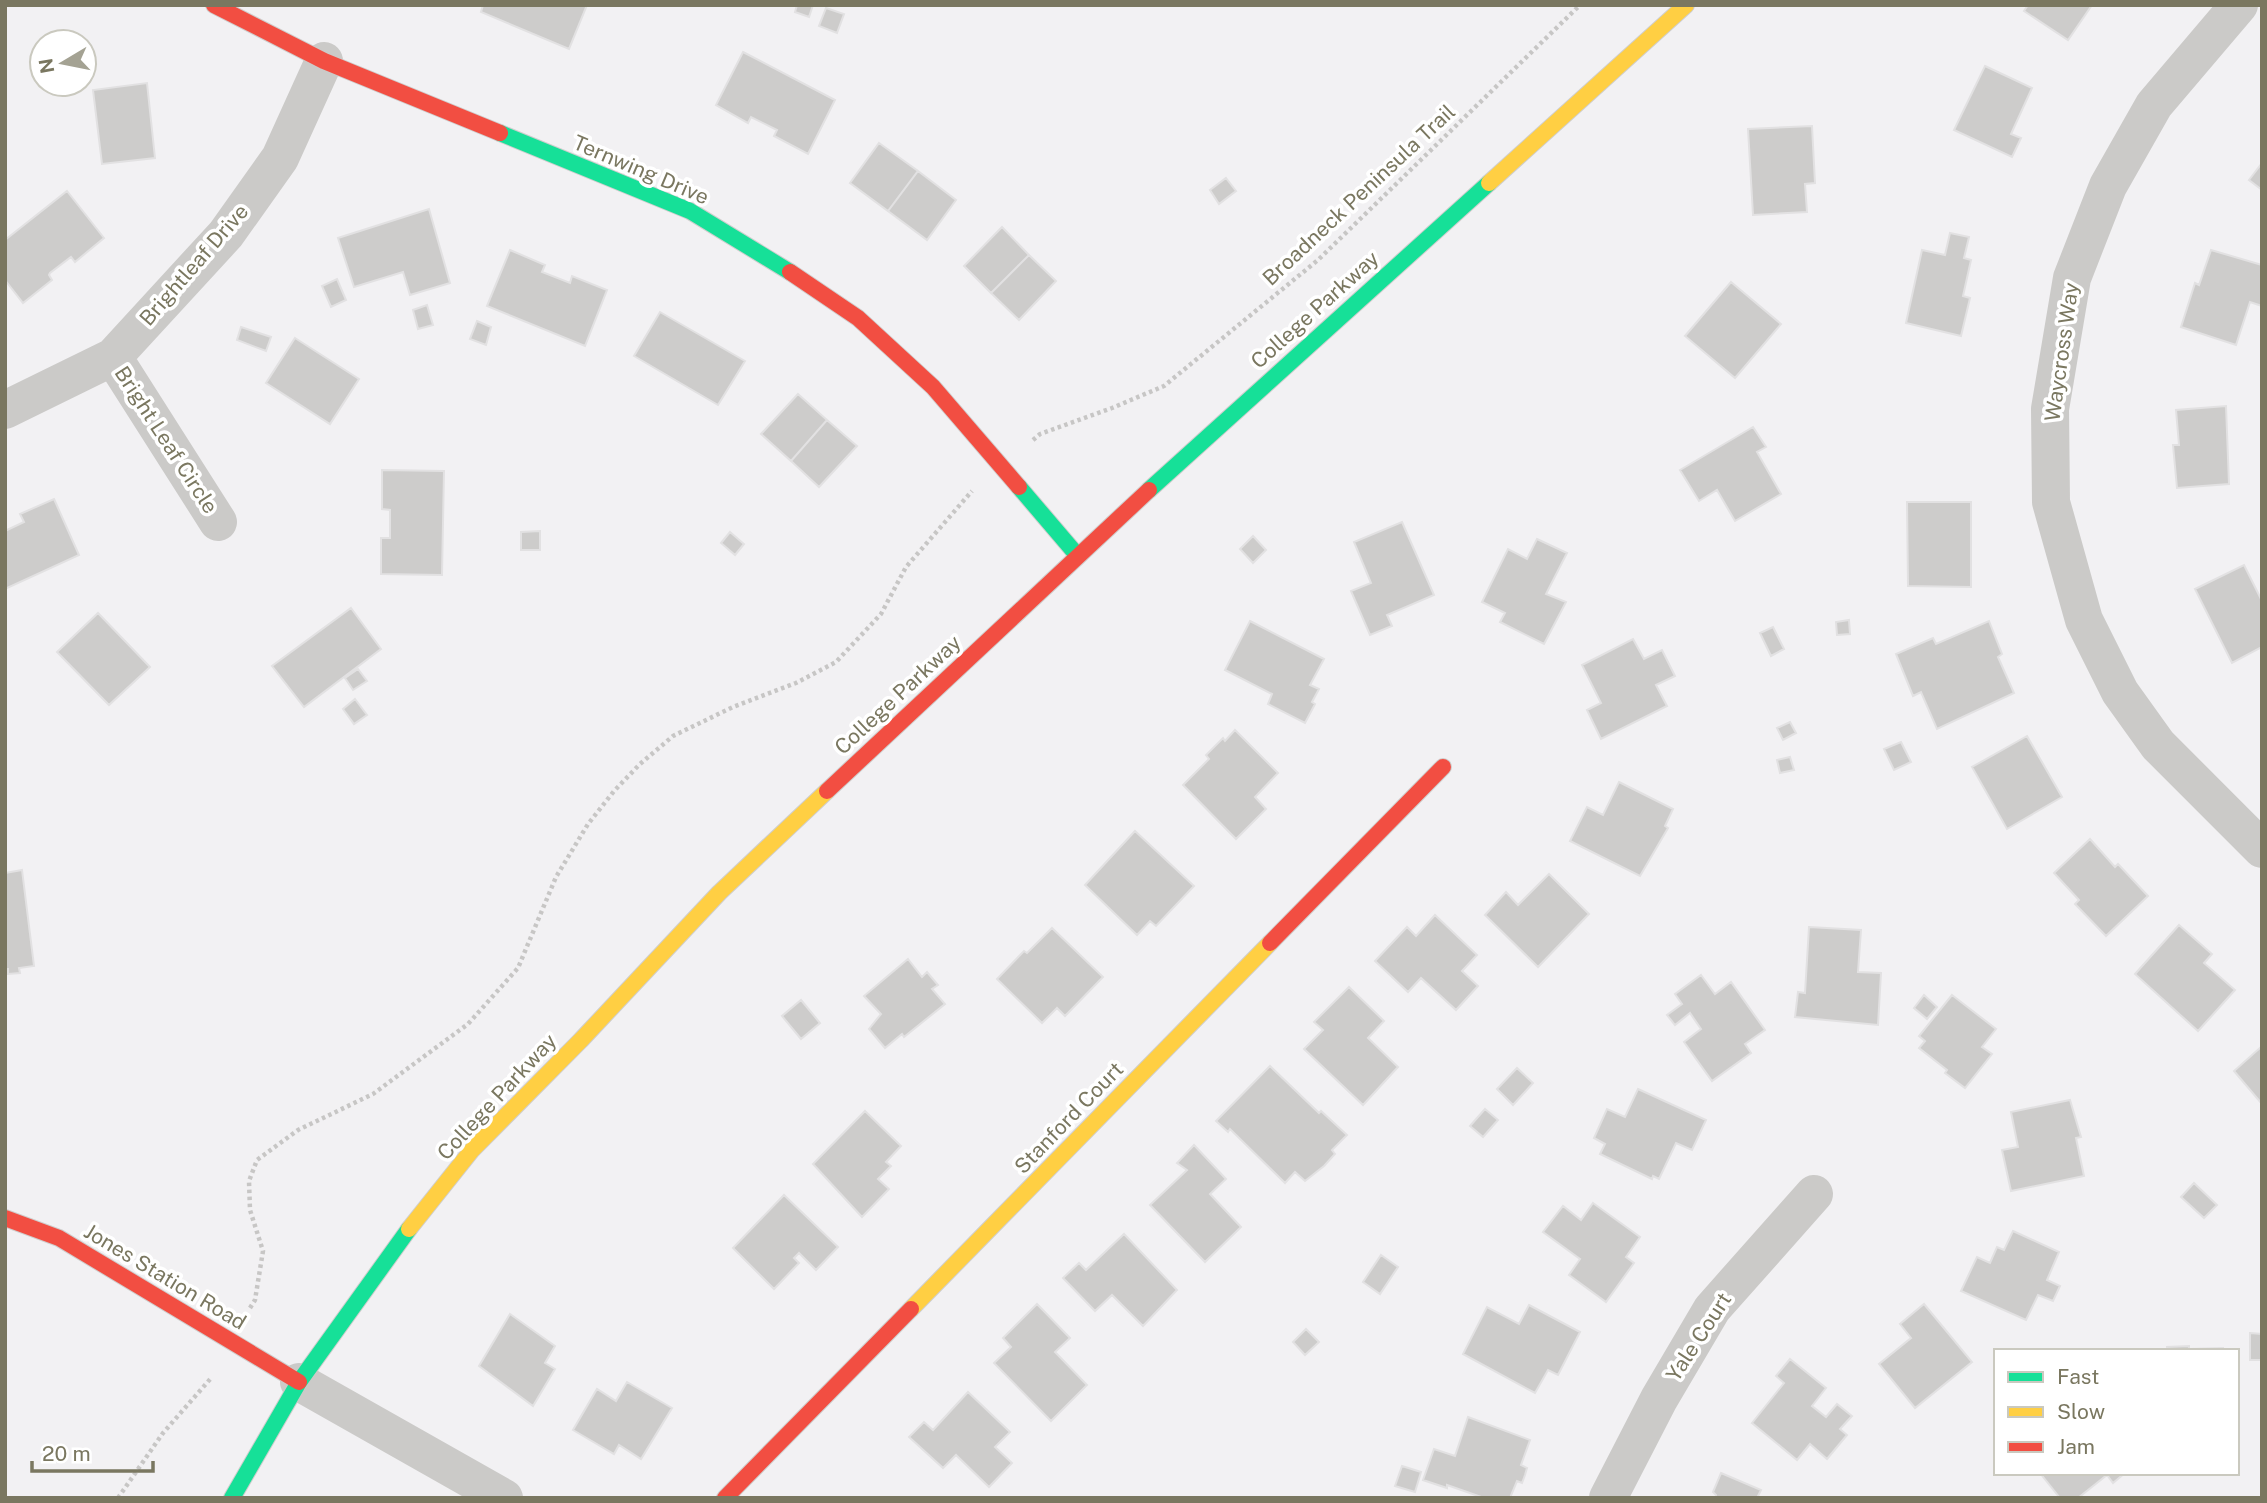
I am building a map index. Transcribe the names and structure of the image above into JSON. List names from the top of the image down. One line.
{"streets":{"street":["Ternwing Drive","Brightleaf Drive","College Parkway","Waycross Way","Bright Leaf Circle","Stanford Court","Jones Station Road","Yale Court"],"path":["Broadneck Peninsula Trail"]},"crossings":[["Ternwing Drive","Brightleaf Drive"],["Ternwing Drive","College Parkway"],["Brightleaf Drive","Bright Leaf Circle"],["College Parkway","Jones Station Road"]],"legend":["Fast","Slow","Jam"],"scale_bar":"20 m","north":"left"}
